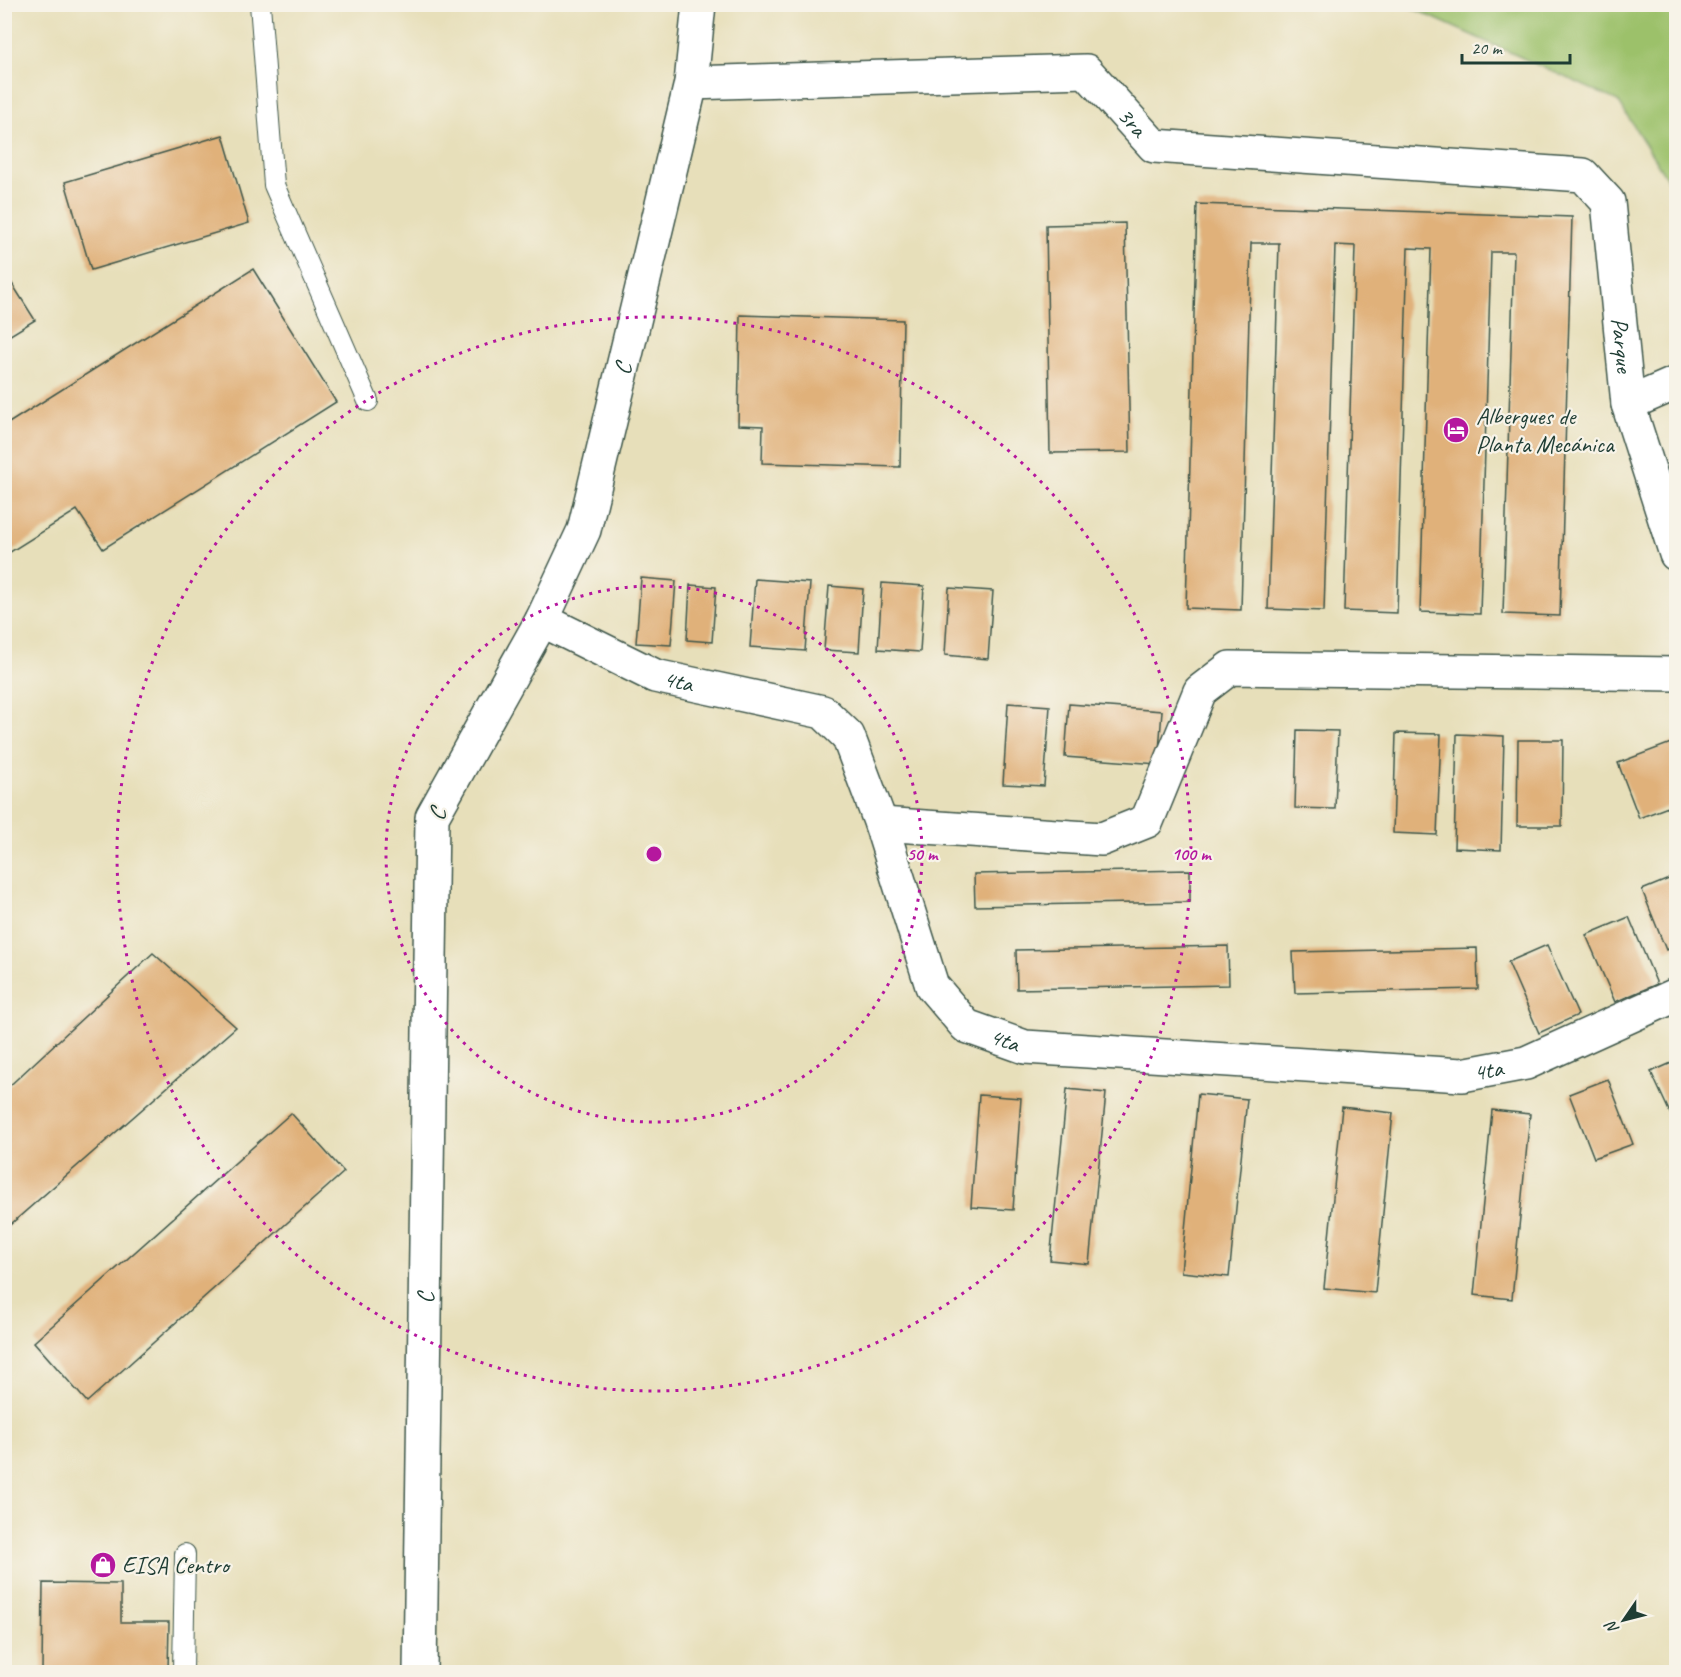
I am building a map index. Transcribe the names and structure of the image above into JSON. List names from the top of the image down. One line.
{"streets":{"street":["3ra","Parque","C","4ta"]},"crossings":[["3ra","Parque"],["3ra","C"],["C","4ta"]],"places":{"hotel":["Albergues de Planta Mecánica"],"shop":["EISA Centro"]},"scale_bar":"20 m","north":"bottom left","rings":["50 m","100 m"]}
